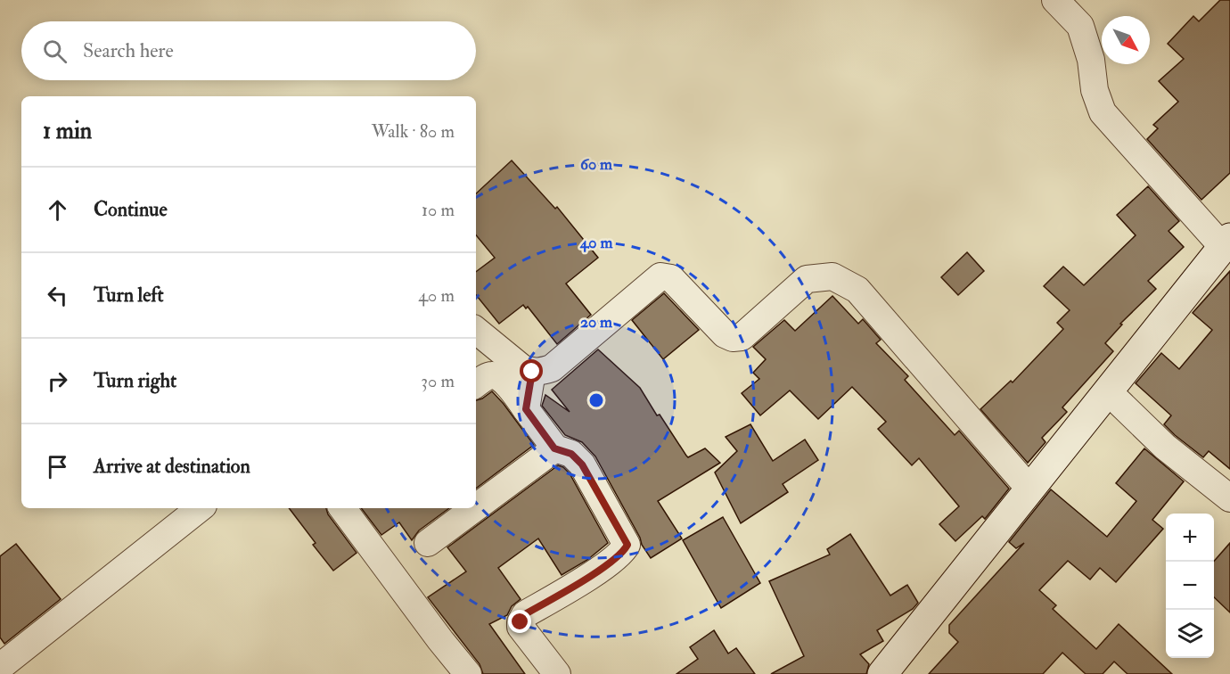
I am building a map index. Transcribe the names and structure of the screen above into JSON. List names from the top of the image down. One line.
{"north":"bottom right","page":{"search":"Search here","heading":["1 min","Walk · 80 m"],"list":[["Continue","10 m"],["Turn left","40 m"],["Turn right","30 m"],"Arrive at destination"],"map_buttons":["+","−"]},"rings":["60 m","40 m","20 m"]}
